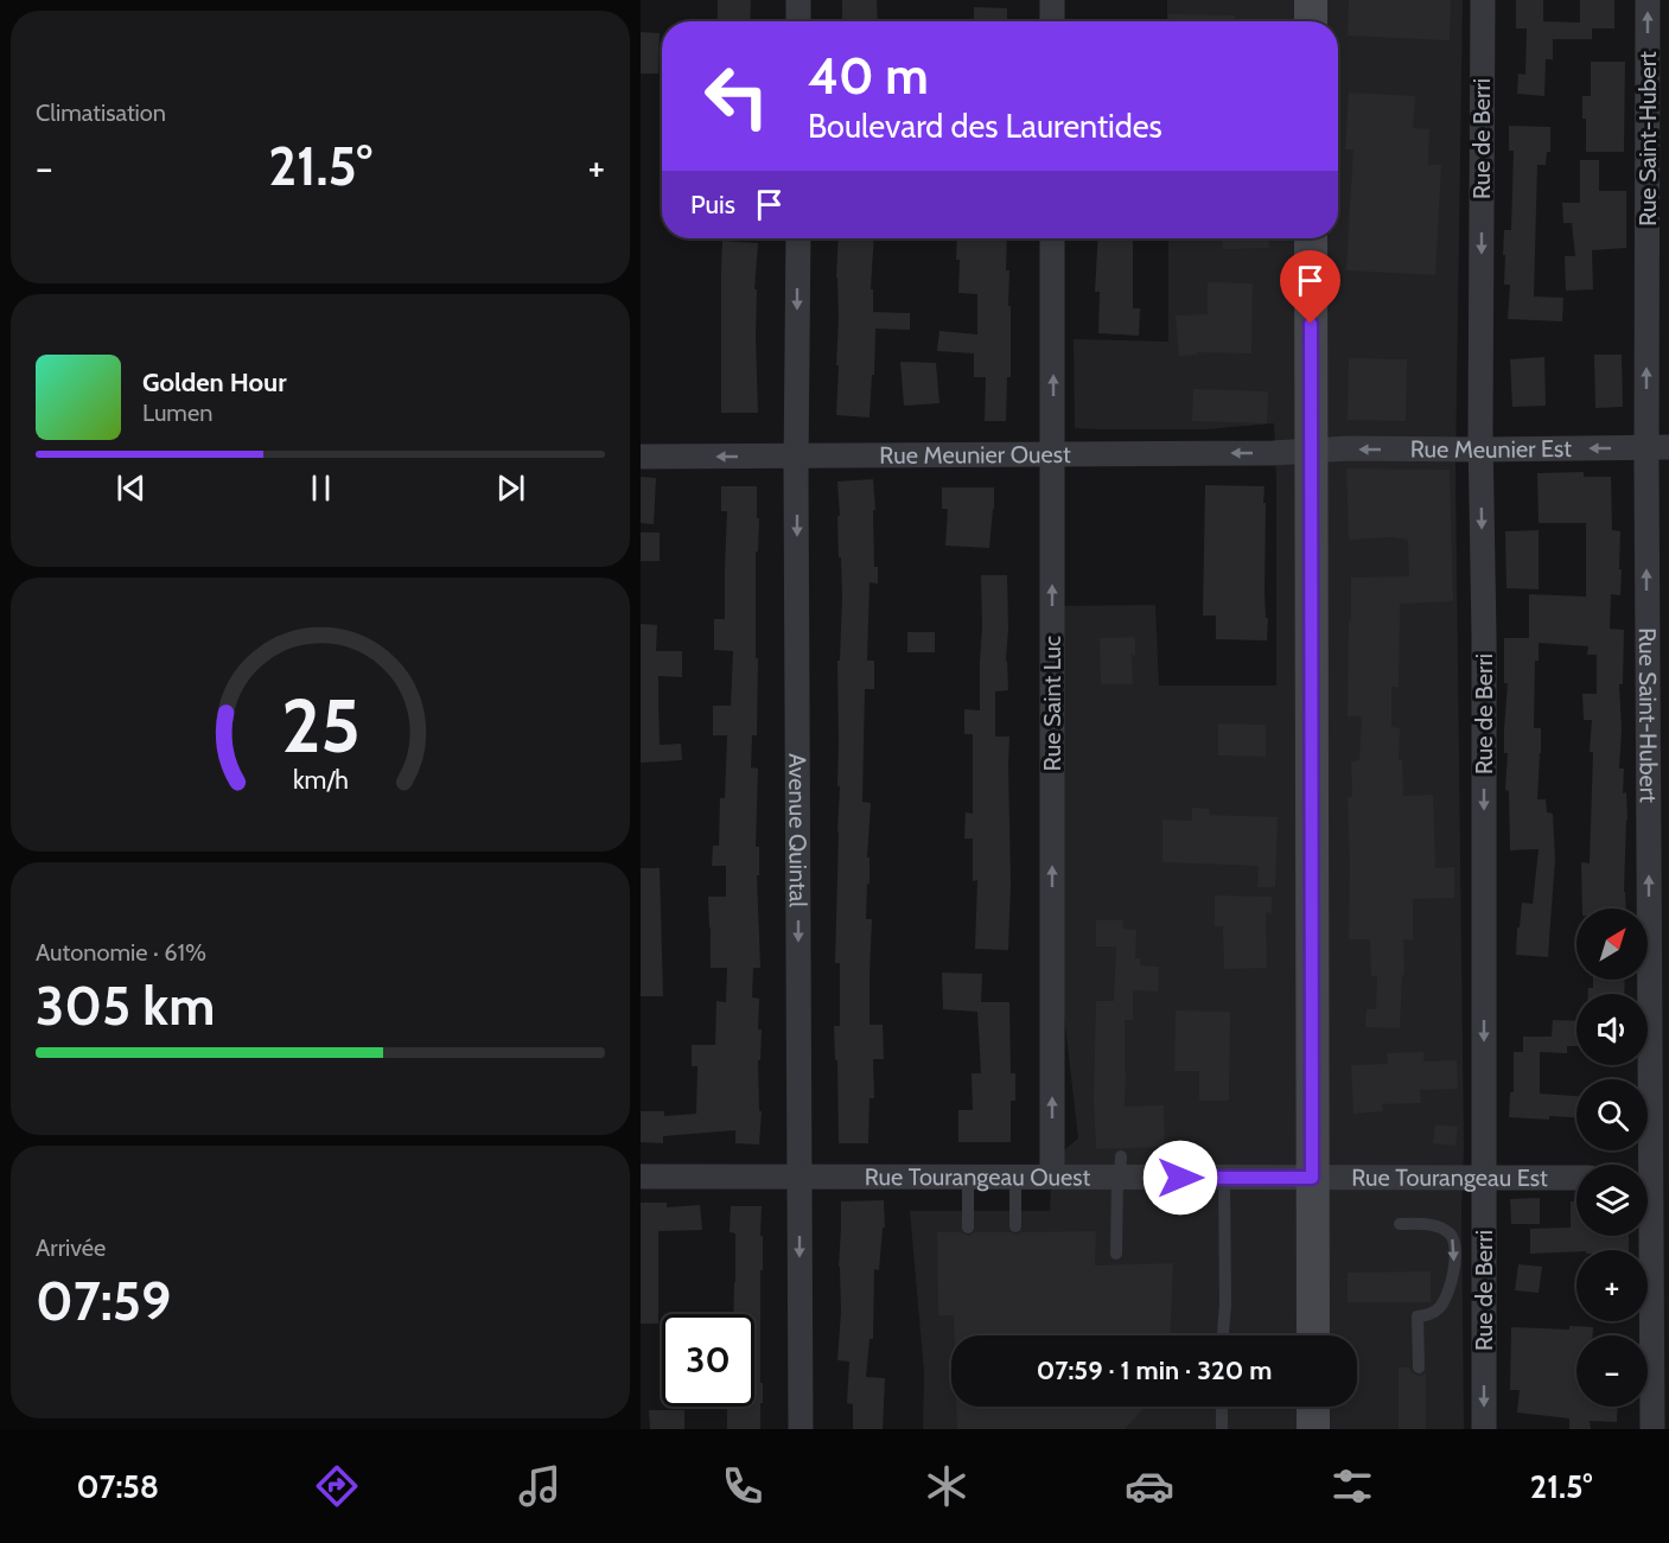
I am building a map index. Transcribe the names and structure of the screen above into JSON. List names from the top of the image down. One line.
{"streets":{"street":["Rue de Berri","Rue Saint-Hubert","Rue Meunier Est","Rue Meunier Ouest","Rue Saint Luc","Avenue Quintal","Rue Tourangeau Ouest","Rue Tourangeau Est"]},"crossings":[["Rue de Berri","Rue Meunier Est"],["Rue de Berri","Rue Tourangeau Est"],["Rue Saint-Hubert","Rue Meunier Est"],["Rue Meunier Est","Rue Meunier Ouest"],["Rue Meunier Ouest","Rue Saint Luc"],["Rue Meunier Ouest","Avenue Quintal"],["Rue Saint Luc","Rue Tourangeau Ouest"],["Avenue Quintal","Rue Tourangeau Ouest"],["Rue Tourangeau Ouest","Rue Tourangeau Est"]],"one_way":["Rue de Berri","Rue Saint-Hubert","Rue Meunier Est","Rue Meunier Ouest","Rue Saint Luc","Avenue Quintal"],"north":"top right","page":{"tile":["Climatisation",["Autonomie · 61%","305 km"],["Arrivée","07:59"]],"turn":["40 m","Boulevard des Laurentides"],"heat":["−","21.5°","+"],"then":"Puis","song":["Golden Hour","Lumen"],"map_buttons":["+","−"],"limit":"30","trip":"07:59 · 1 min · 320 m","tabs":["07:58","21.5°"],"gauge":["25","km/h"]}}
